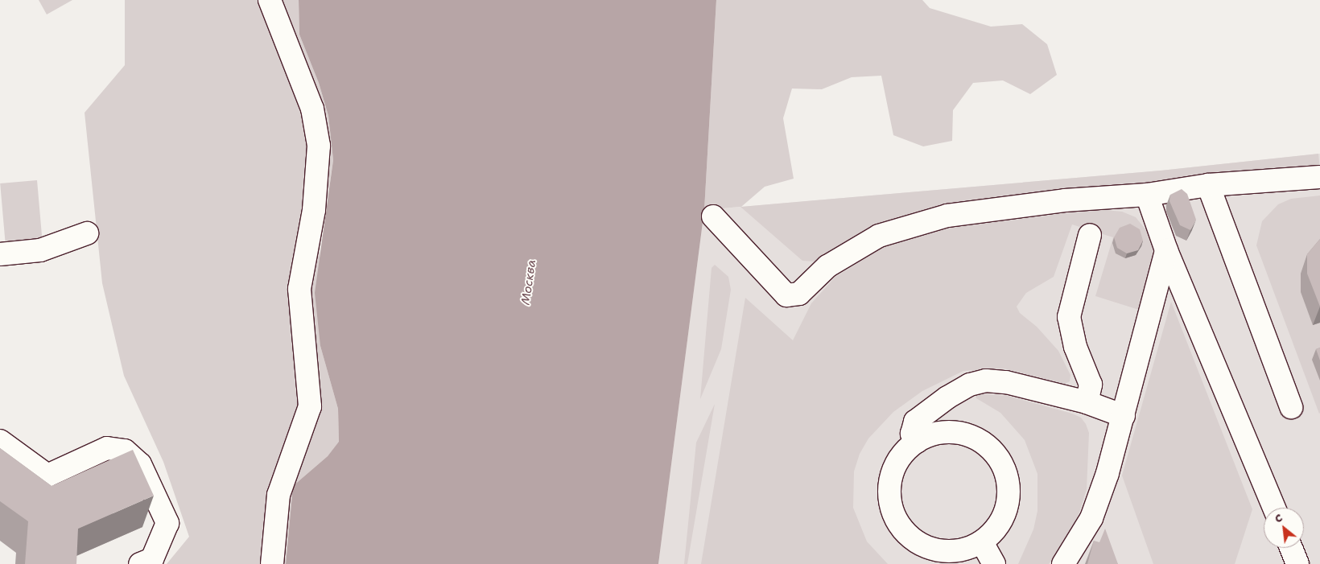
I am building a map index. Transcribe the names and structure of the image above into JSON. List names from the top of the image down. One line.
{"water":["Москва"],"north":"top left"}
